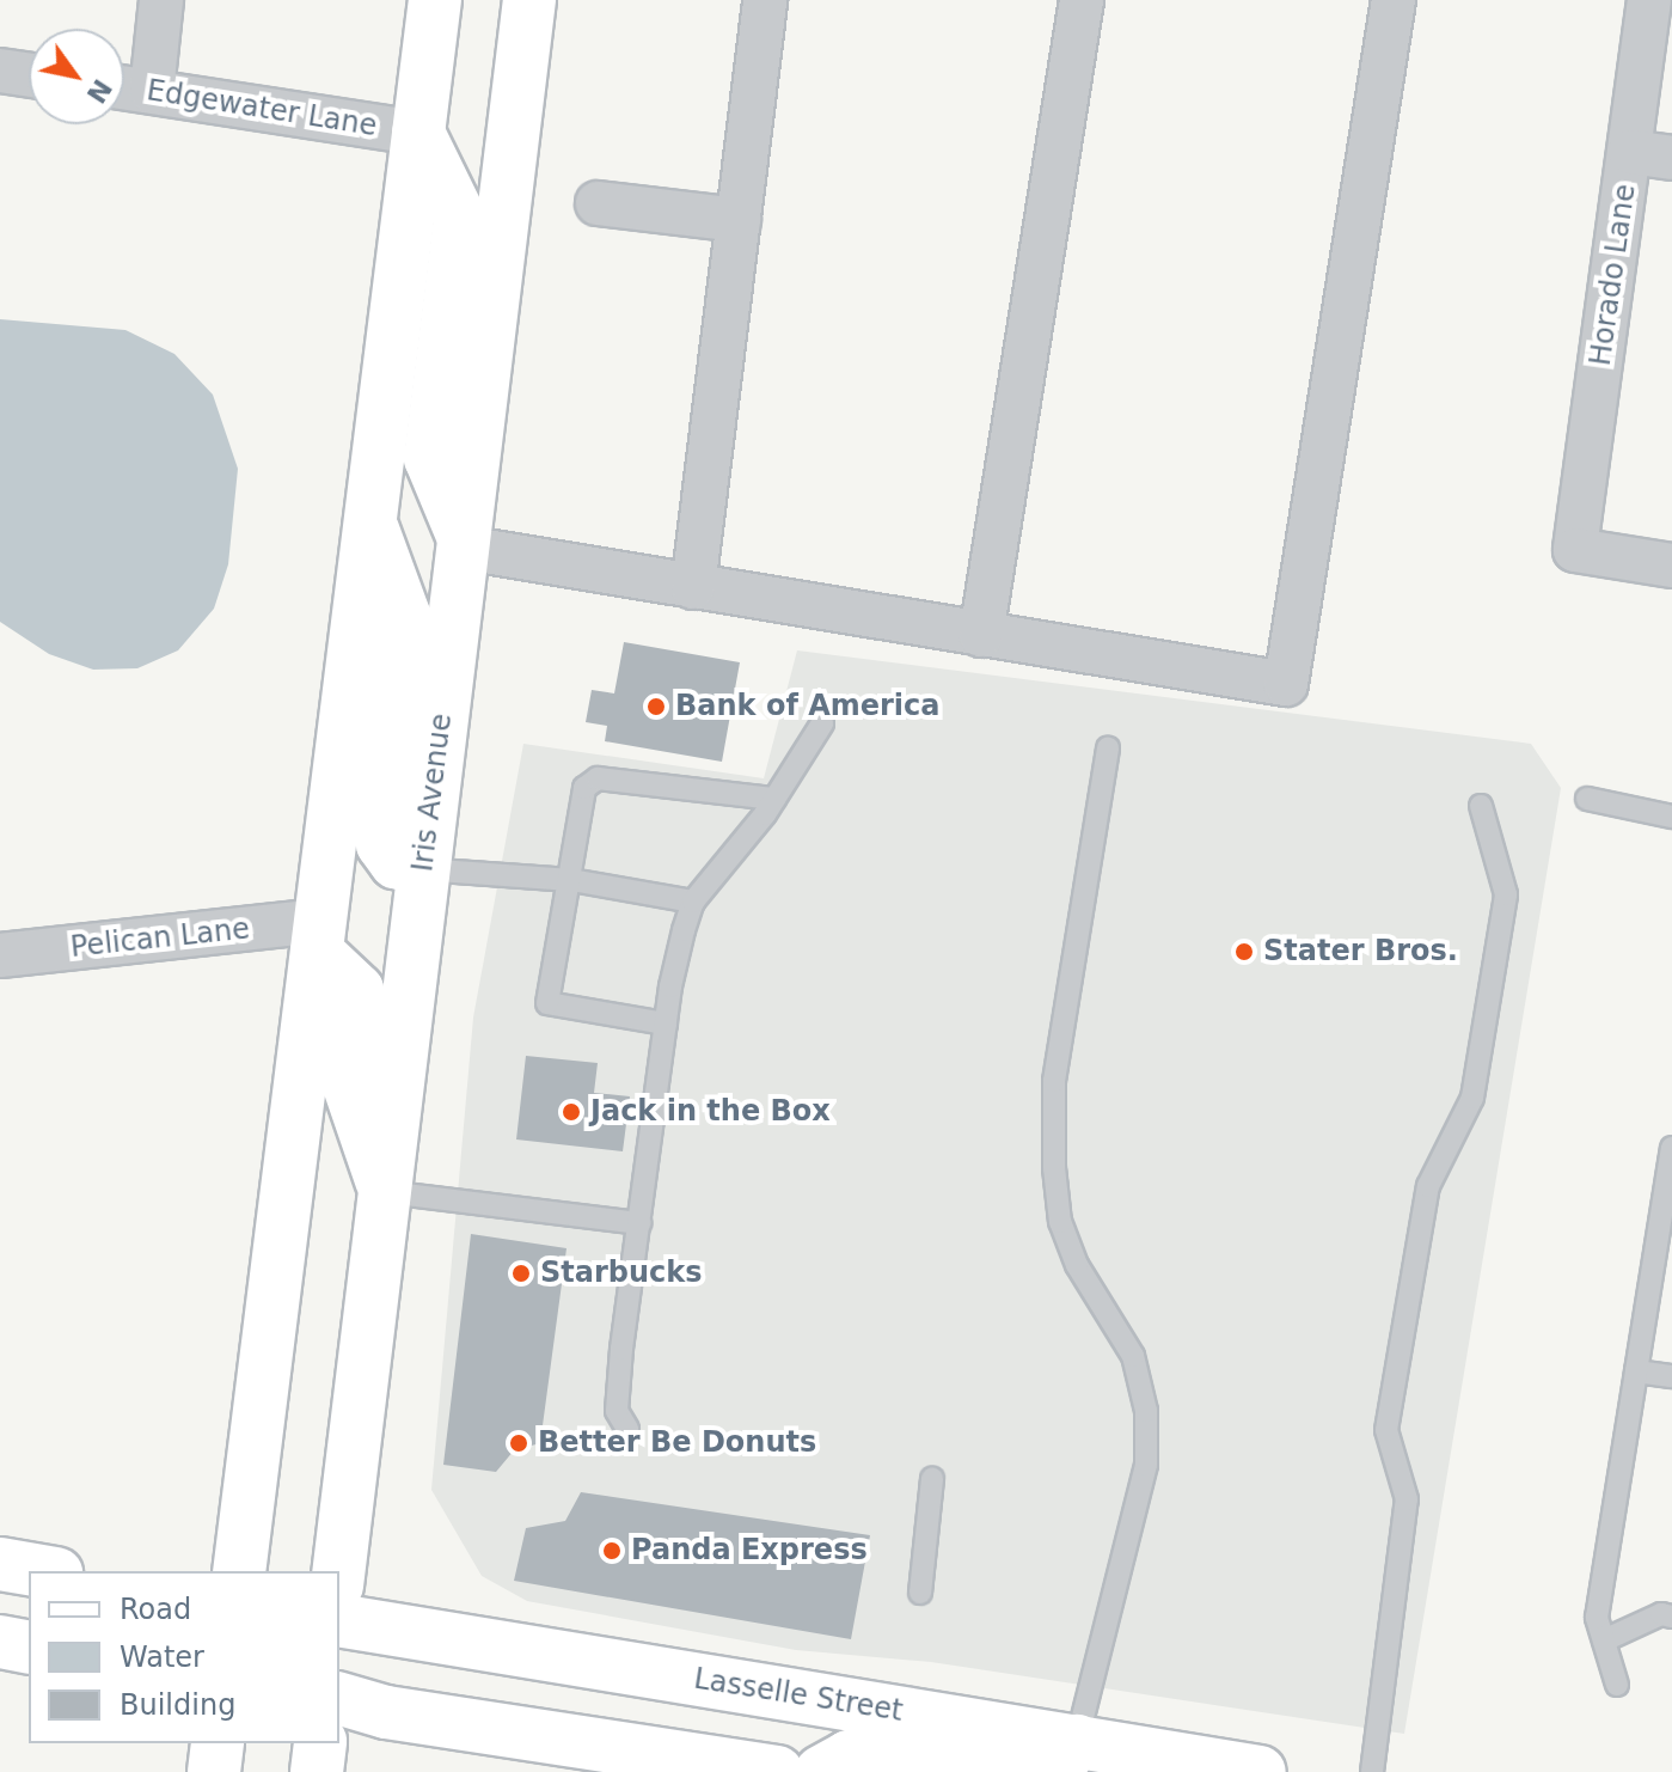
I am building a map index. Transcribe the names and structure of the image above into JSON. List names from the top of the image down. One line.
{"streets":{"main road":["Iris Avenue","Lasselle Street"],"street":["Edgewater Lane","Horado Lane","Pelican Lane"]},"places":["Bank of America","Stater Bros.","Jack in the Box","Starbucks","Better Be Donuts","Panda Express"],"legend":["Road","Water","Building"],"north":"bottom right"}
